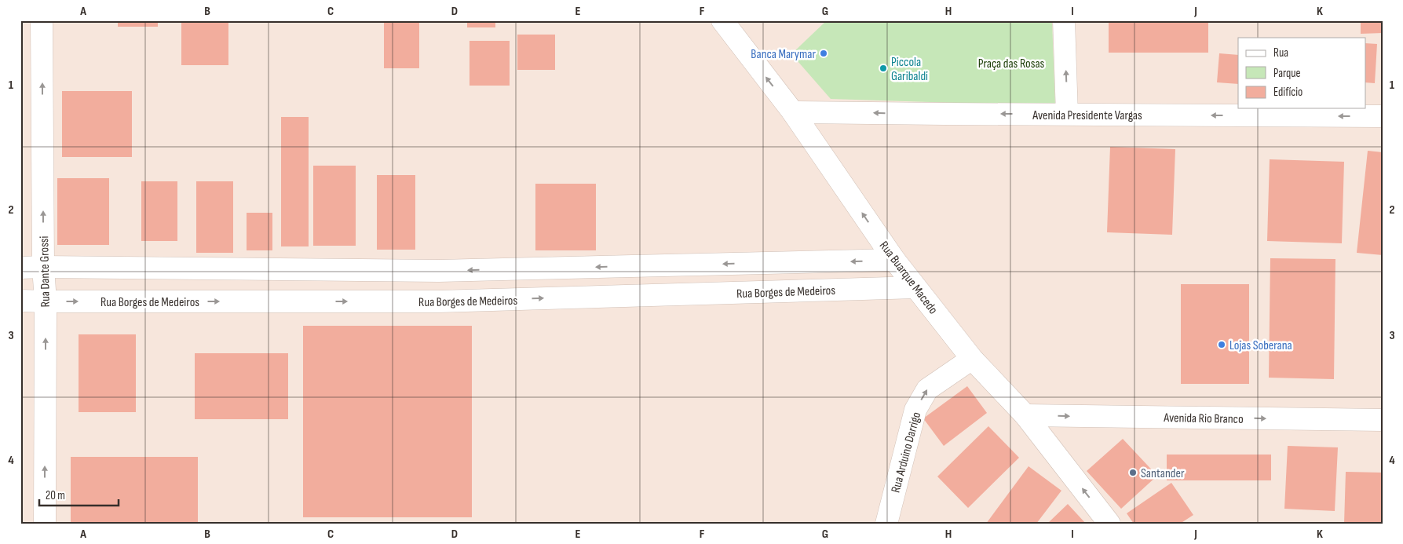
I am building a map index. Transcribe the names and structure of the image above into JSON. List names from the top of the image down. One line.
{"streets":{"street":["Avenida Presidente Vargas","Rua Dante Grossi","Rua Buarque Macedo","Rua Borges de Medeiros","Avenida Rio Branco","Rua Arduino Darrigo"]},"crossings":[["Avenida Presidente Vargas","Rua Buarque Macedo"],["Rua Dante Grossi","Rua Borges de Medeiros"],["Rua Buarque Macedo","Rua Borges de Medeiros"],["Rua Buarque Macedo","Avenida Rio Branco"],["Rua Buarque Macedo","Rua Arduino Darrigo"]],"one_way":["Avenida Presidente Vargas","Rua Dante Grossi","Rua Buarque Macedo","Avenida Rio Branco","Rua Arduino Darrigo"],"parks":["Praça das Rosas"],"places":["Banca Marymar","Piccola Garibaldi","Lojas Soberana","Santander"],"legend":["Rua","Parque","Edifício"],"scale_bar":"20 m","grid":{"columns":["A","B","C","D","E","F","G","H","I","J","K"],"rows":["1","2","3","4"]}}
